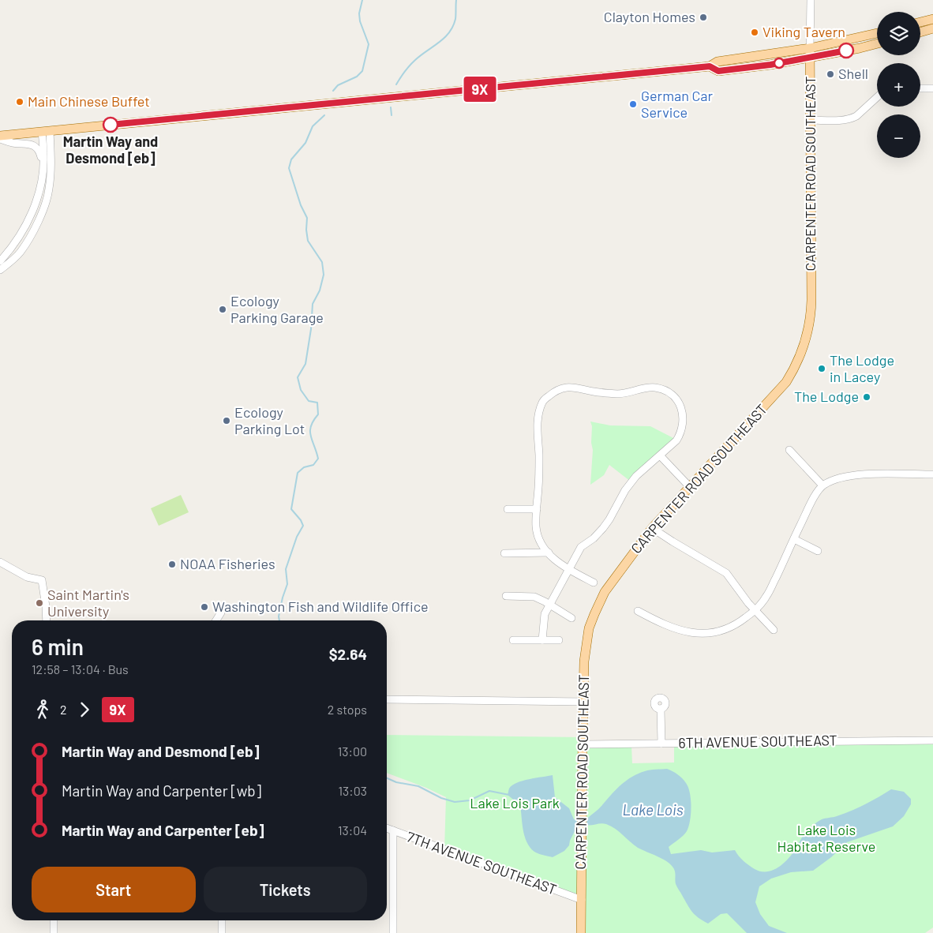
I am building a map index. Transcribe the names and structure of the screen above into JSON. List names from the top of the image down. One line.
{"streets":{"main road":["CARPENTER ROAD SOUTHEAST"],"street":["6TH AVENUE SOUTHEAST","7TH AVENUE SOUTHEAST"]},"crossings":[["CARPENTER ROAD SOUTHEAST","6TH AVENUE SOUTHEAST"],["CARPENTER ROAD SOUTHEAST","7TH AVENUE SOUTHEAST"]],"water":["Lake Lois"],"parks":["Lake Lois Park","Lake Lois Habitat Reserve"],"places":["Clayton Homes","Viking Tavern","Shell","Main Chinese Buffet","German Car Service","Martin Way and Desmond [eb]","Ecology Parking Garage","The Lodge in Lacey","The Lodge","Ecology Parking Lot","NOAA Fisheries","Saint Martin's University","Washington Fish and Wildlife Office"],"lines":["bus line 9X"],"page":{"on_map":"9X","map_buttons":["+","−"],"heading":["6 min","12:58 – 13:04 · Bus","$2.64"],"legs":["2","9X","2 stops"],"list":[{"name":"Martin Way and Desmond [eb]","value":"13:00"},{"name":"Martin Way and Carpenter [wb]","value":"13:03"},{"name":"Martin Way and Carpenter [eb]","value":"13:04"}],"buttons":["Start","Tickets"]}}
